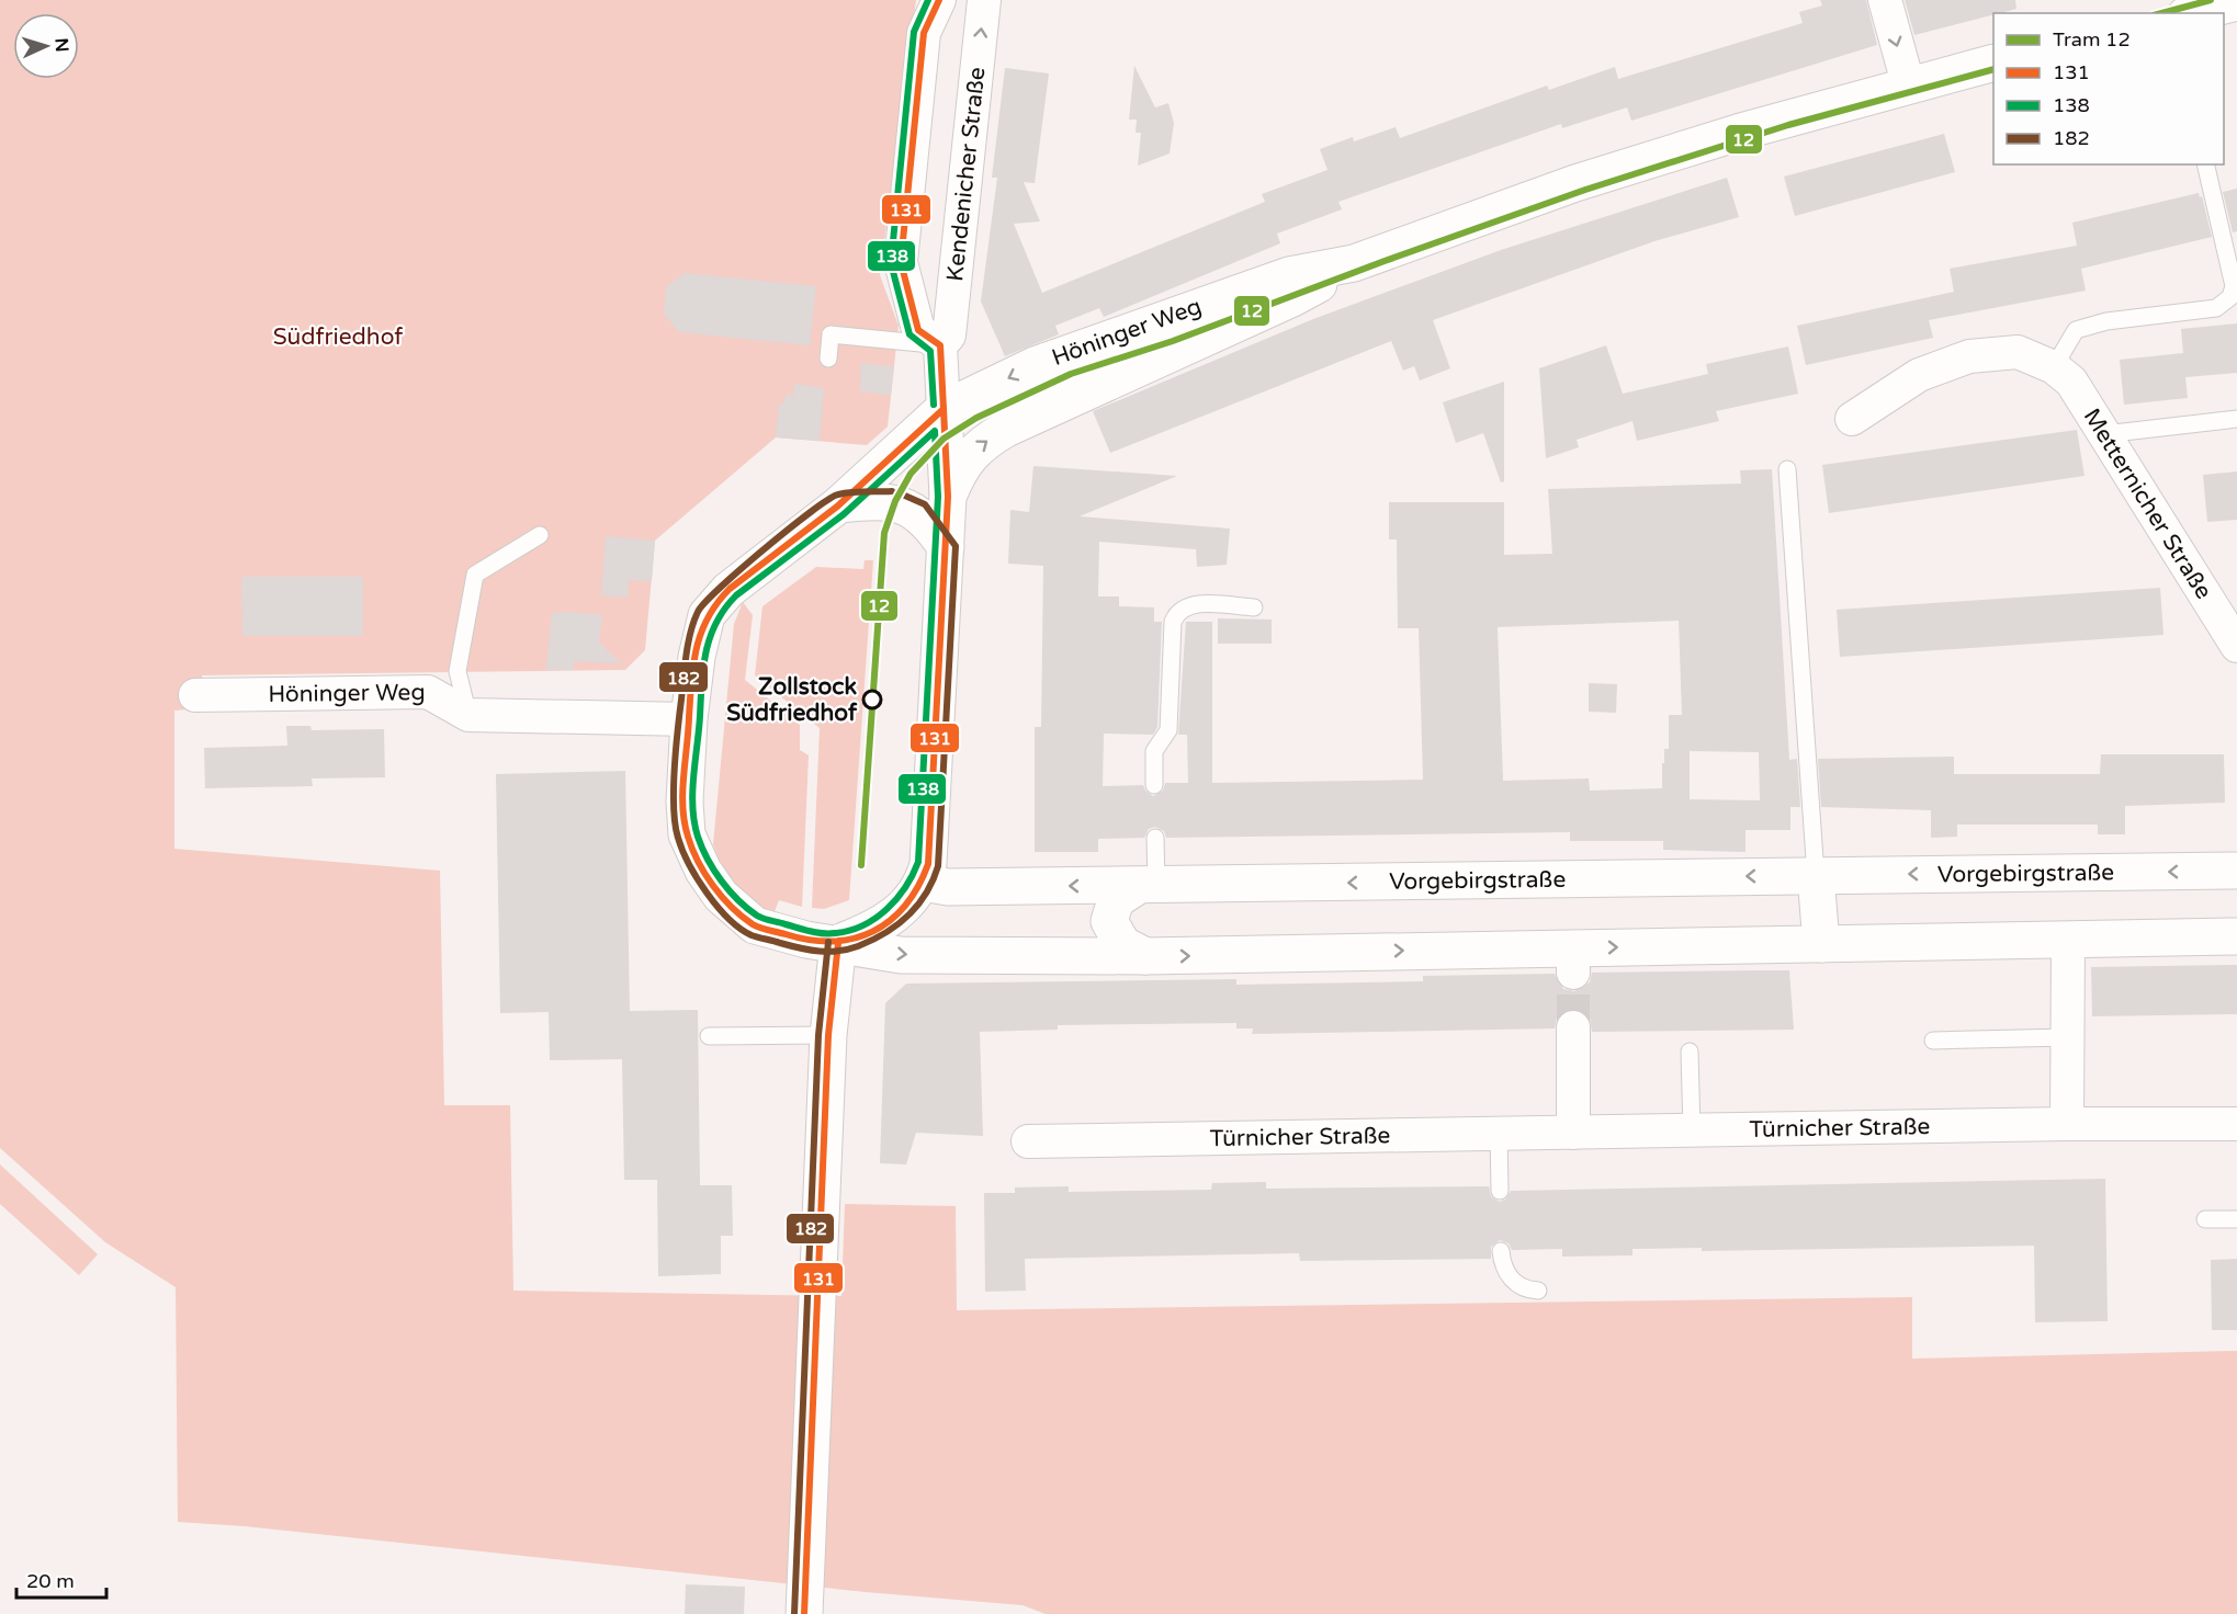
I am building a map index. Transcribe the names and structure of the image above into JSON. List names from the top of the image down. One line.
{"streets":{"street":["Kendenicher Straße","Höninger Weg","Metternicher Straße","Vorgebirgstraße","Türnicher Straße"]},"crossings":[["Kendenicher Straße","Höninger Weg"]],"parks":["Südfriedhof"],"places":["Zollstock Südfriedhof"],"lines":["tram line 12","transit line 131","transit line 138","transit line 182"],"legend":["Tram 12","131","138","182"],"scale_bar":"20 m","north":"right"}
